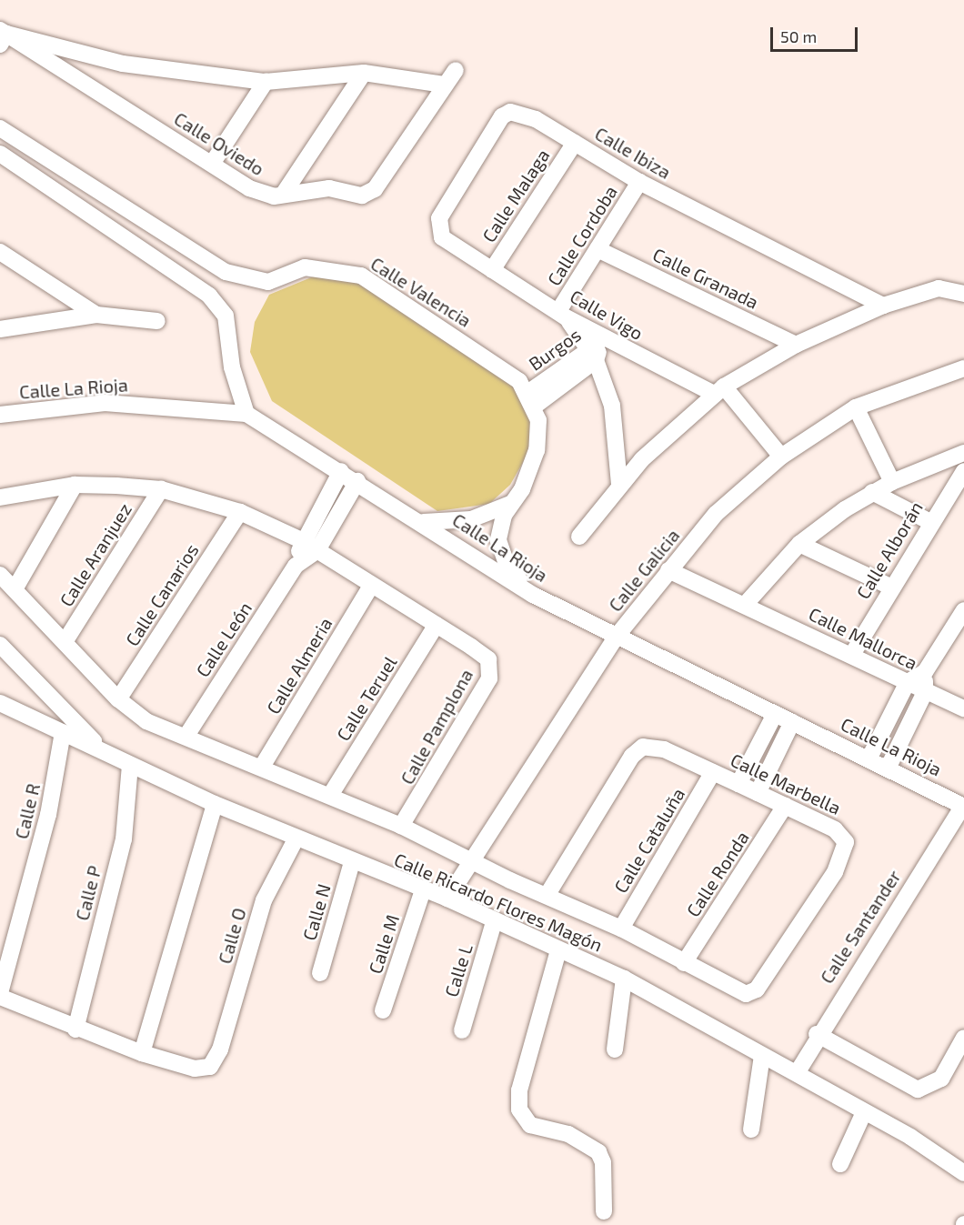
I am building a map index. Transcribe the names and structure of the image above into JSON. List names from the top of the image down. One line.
{"streets":{"street":["Calle Oviedo","Calle Ibiza","Calle Malaga","Calle Cordoba","Calle Granada","Calle Valencia","Calle Vigo","Burgos","Calle La Rioja","Calle Alborán","Calle Aranjuez","Calle Galicia","Calle Canarios","Calle Mallorca","Calle León","Calle Almeria","Calle Teruel","Calle Pamplona","Calle Marbella","Calle R","Calle Cataluña","Calle Ronda","Calle P","Calle Ricardo Flores Magón","Calle N","Calle Santander","Calle O","Calle M","Calle L"]},"crossings":[["Calle Ibiza","Calle Malaga"],["Calle Ibiza","Calle Cordoba"],["Calle Ibiza","Calle Vigo"],["Calle Malaga","Calle Vigo"],["Calle Cordoba","Calle Granada"],["Calle Cordoba","Calle Vigo"],["Calle Valencia","Burgos"],["Calle Vigo","Burgos"],["Calle Vigo","Calle Galicia"],["Calle La Rioja","Calle Galicia"],["Calle La Rioja","Calle León"],["Calle La Rioja","Calle Santander"],["Calle Alborán","Calle Mallorca"],["Calle Aranjuez","Calle Pamplona"],["Calle Galicia","Calle Mallorca"],["Calle Galicia","Calle Marbella"],["Calle Galicia","Calle Ricardo Flores Magón"],["Calle Canarios","Calle Pamplona"],["Calle León","Calle Pamplona"],["Calle Almeria","Calle Pamplona"],["Calle Teruel","Calle Pamplona"],["Calle Pamplona","Calle Marbella"],["Calle Marbella","Calle Cataluña"],["Calle Marbella","Calle Ronda"],["Calle R","Calle Ricardo Flores Magón"],["Calle P","Calle Ricardo Flores Magón"],["Calle Ricardo Flores Magón","Calle N"],["Calle Ricardo Flores Magón","Calle Santander"],["Calle Ricardo Flores Magón","Calle O"],["Calle Ricardo Flores Magón","Calle M"],["Calle Ricardo Flores Magón","Calle L"]],"scale_bar":"50 m"}
